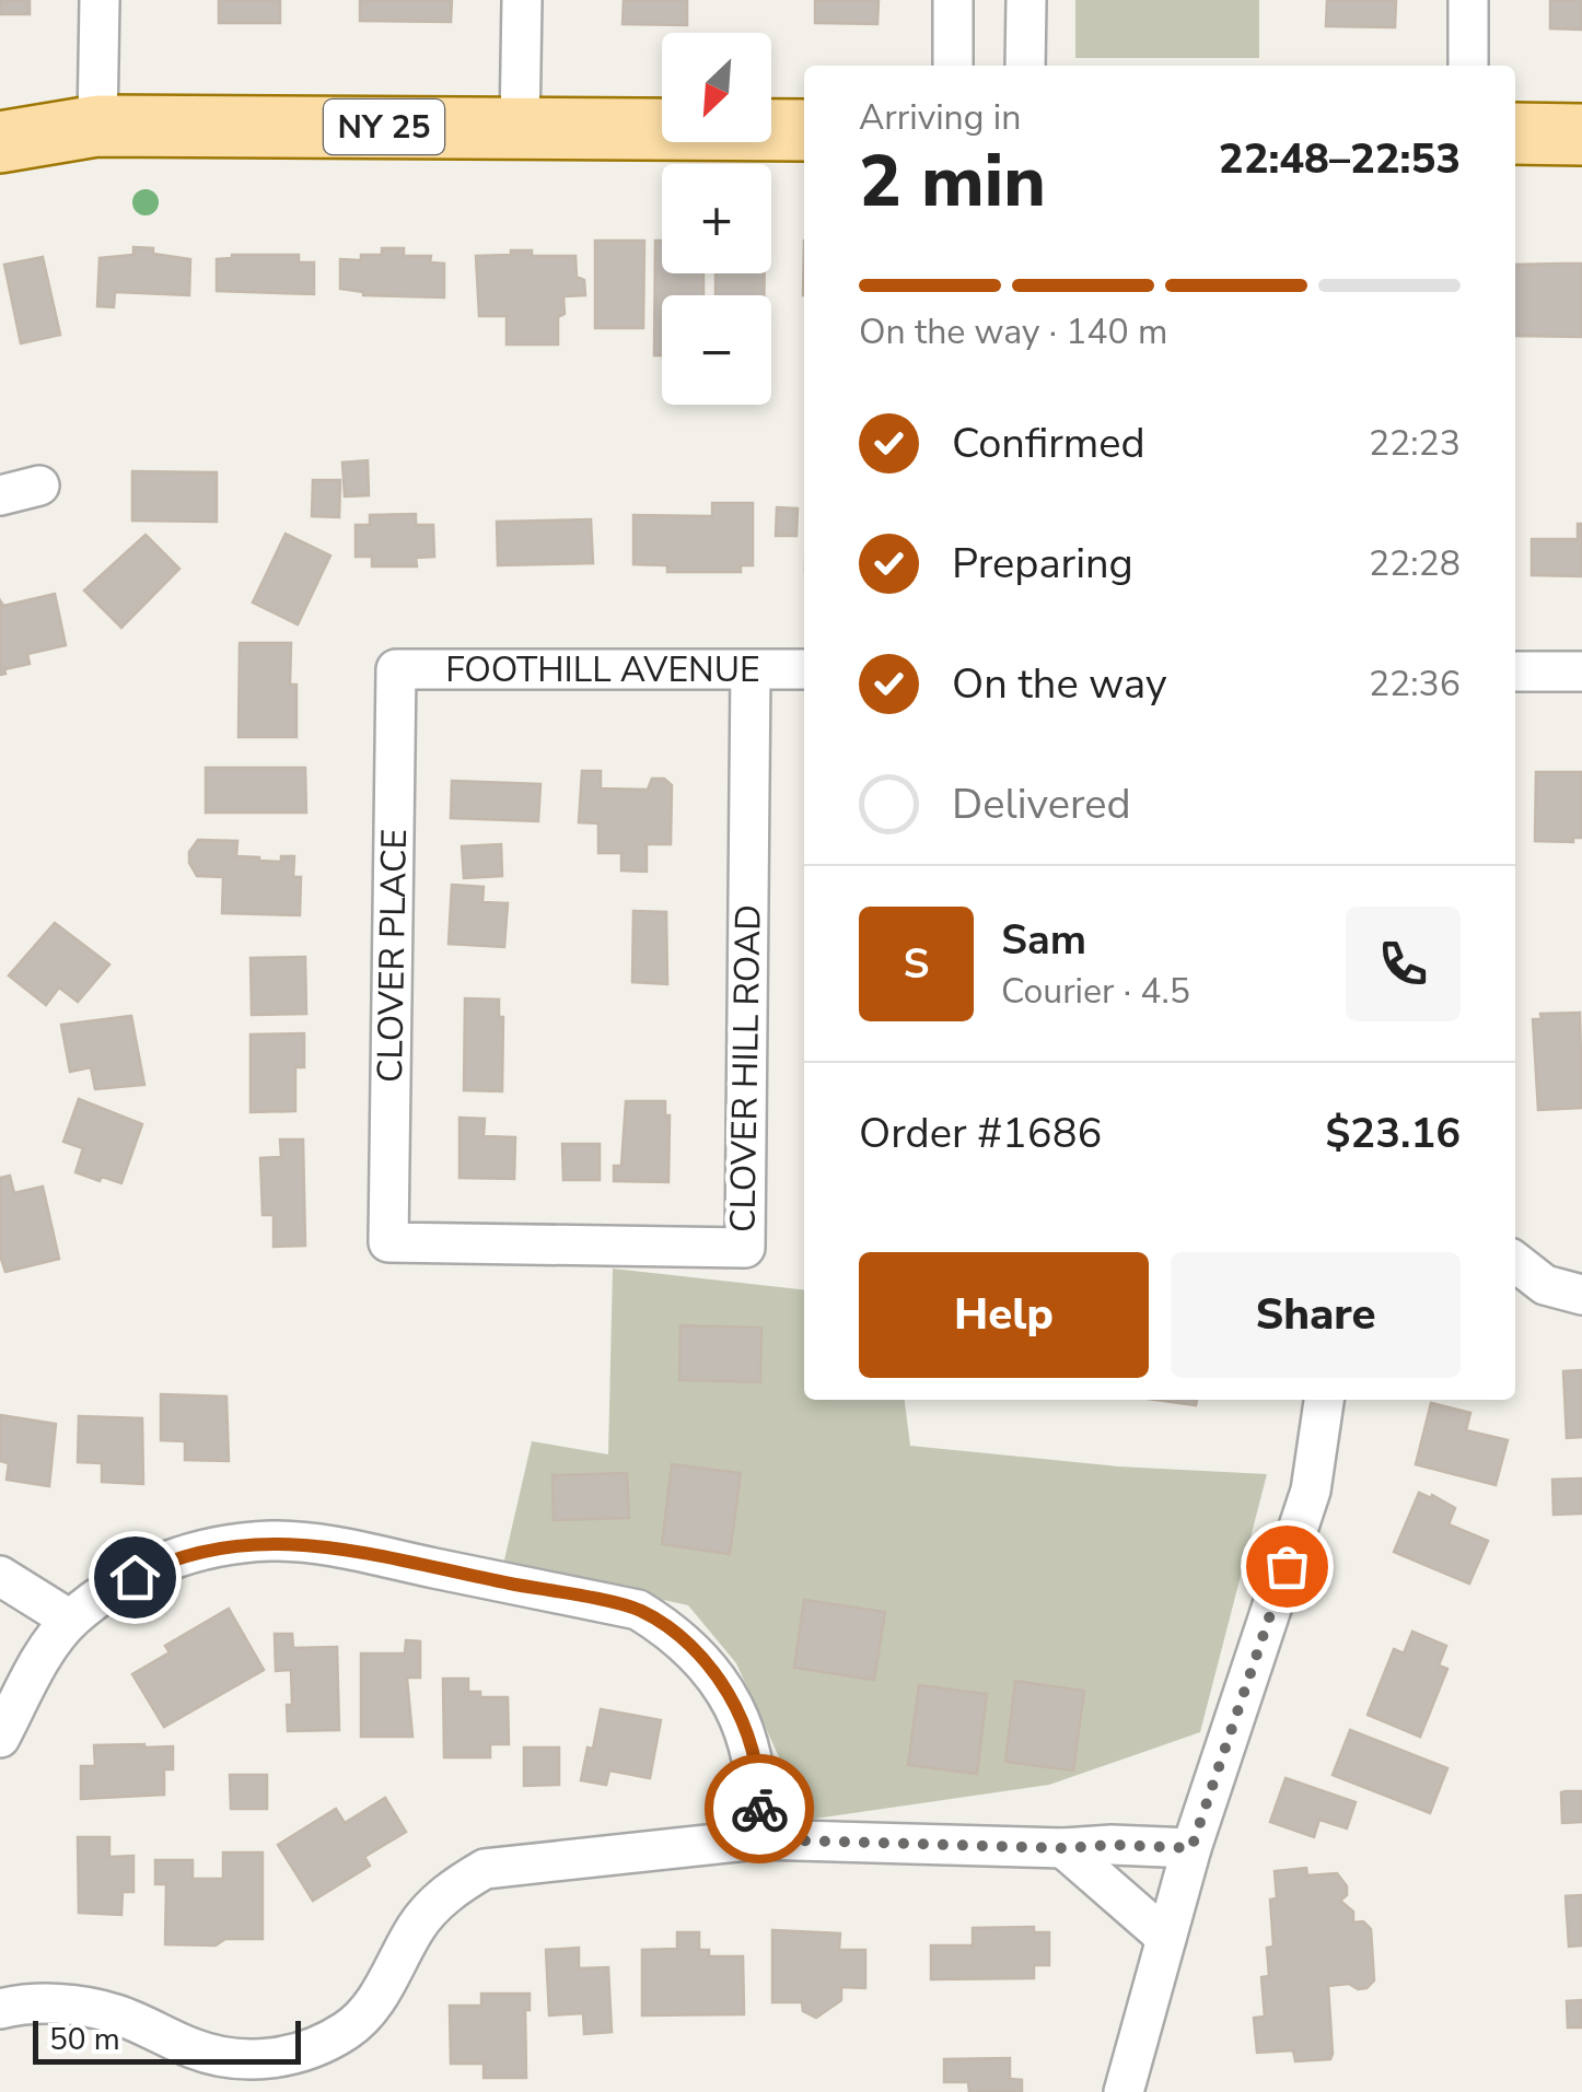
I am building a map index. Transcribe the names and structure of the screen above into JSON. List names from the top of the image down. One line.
{"streets":{"main road":["NY 25"],"street":["FOOTHILL AVENUE","CLOVER PLACE","CLOVER HILL ROAD"]},"crossings":[["FOOTHILL AVENUE","CLOVER PLACE"],["FOOTHILL AVENUE","CLOVER HILL ROAD"],["CLOVER PLACE","CLOVER HILL ROAD"]],"scale_bar":"50 m","north":"bottom left","page":{"map_buttons":["+","−"],"heading":["2 min","Arriving in","22:48–22:53"],"panel":["Sam","Courier · 4.5","Order #1686","$23.16"],"bar":"On the way · 140 m","list":[["Confirmed","22:23"],["Preparing","22:28"],["On the way","22:36"],"Delivered"],"round":"S","buttons":["Help","Share"],"scale":"50 m"}}
